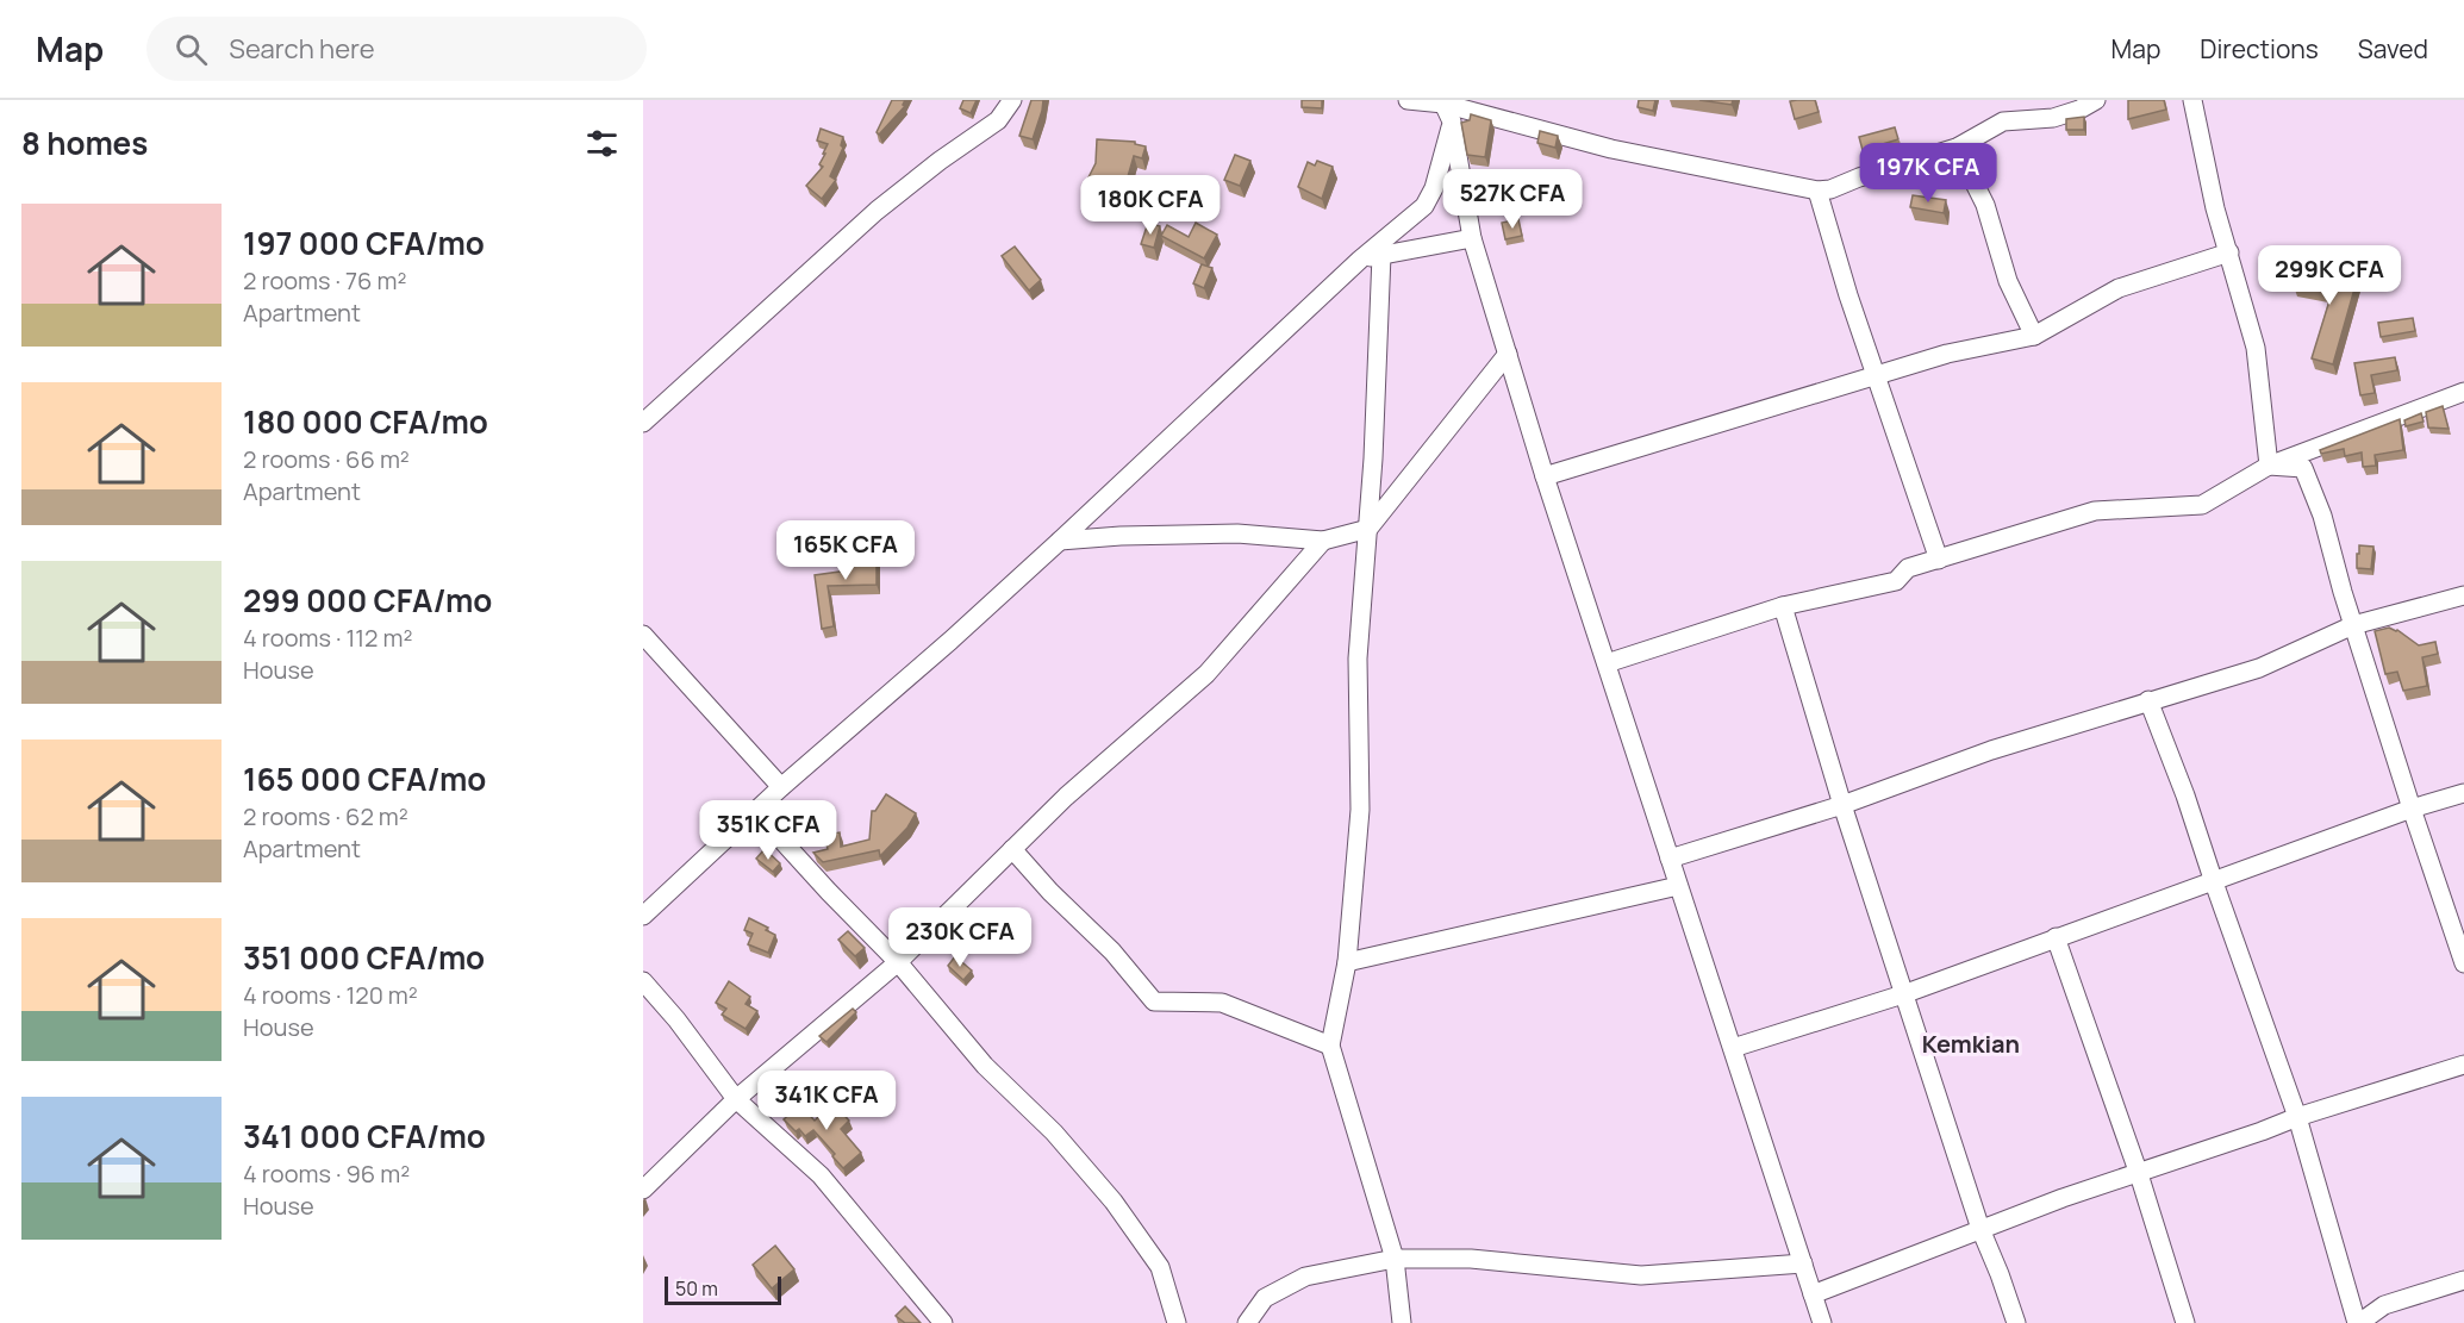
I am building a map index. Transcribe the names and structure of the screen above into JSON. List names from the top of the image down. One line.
{"districts":["Kemkian"],"scale_bar":"50 m","page":{"header":"Map","search":"Search here","nav":["Map","Directions","Saved"],"heading":"8 homes","price":["197K CFA","527K CFA","180K CFA","299K CFA","165K CFA","351K CFA","230K CFA","341K CFA"],"list":[{"name":"197 000 CFA/mo","note":"2 rooms · 76 m² · Apartment"},{"name":"180 000 CFA/mo","note":"2 rooms · 66 m² · Apartment"},{"name":"299 000 CFA/mo","note":"4 rooms · 112 m² · House"},{"name":"165 000 CFA/mo","note":"2 rooms · 62 m² · Apartment"},{"name":"351 000 CFA/mo","note":"4 rooms · 120 m² · House"},{"name":"341 000 CFA/mo","note":"4 rooms · 96 m² · House"}],"scale":"50 m"}}
